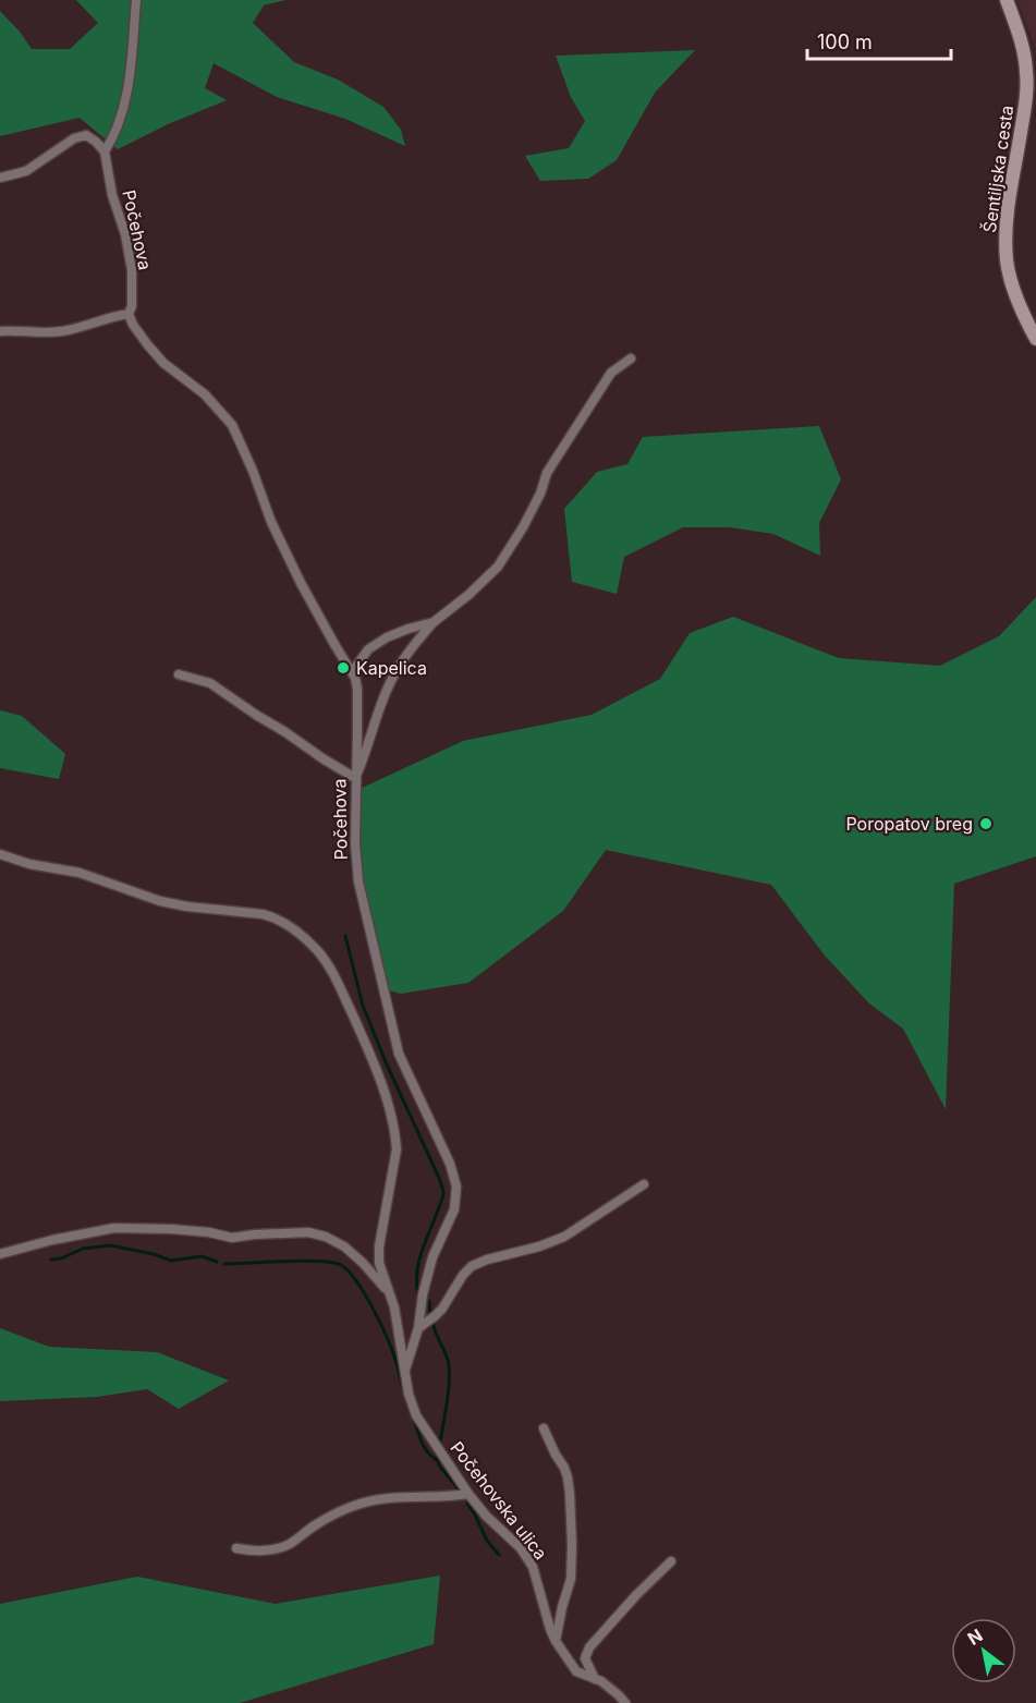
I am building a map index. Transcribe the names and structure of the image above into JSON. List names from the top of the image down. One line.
{"streets":{"street":["Šentiljska cesta","Počehova","Počehovska ulica"]},"crossings":[["Počehova","Počehovska ulica"]],"places":["Kapelica","Poropatov breg"],"scale_bar":"100 m","north":"top left"}
